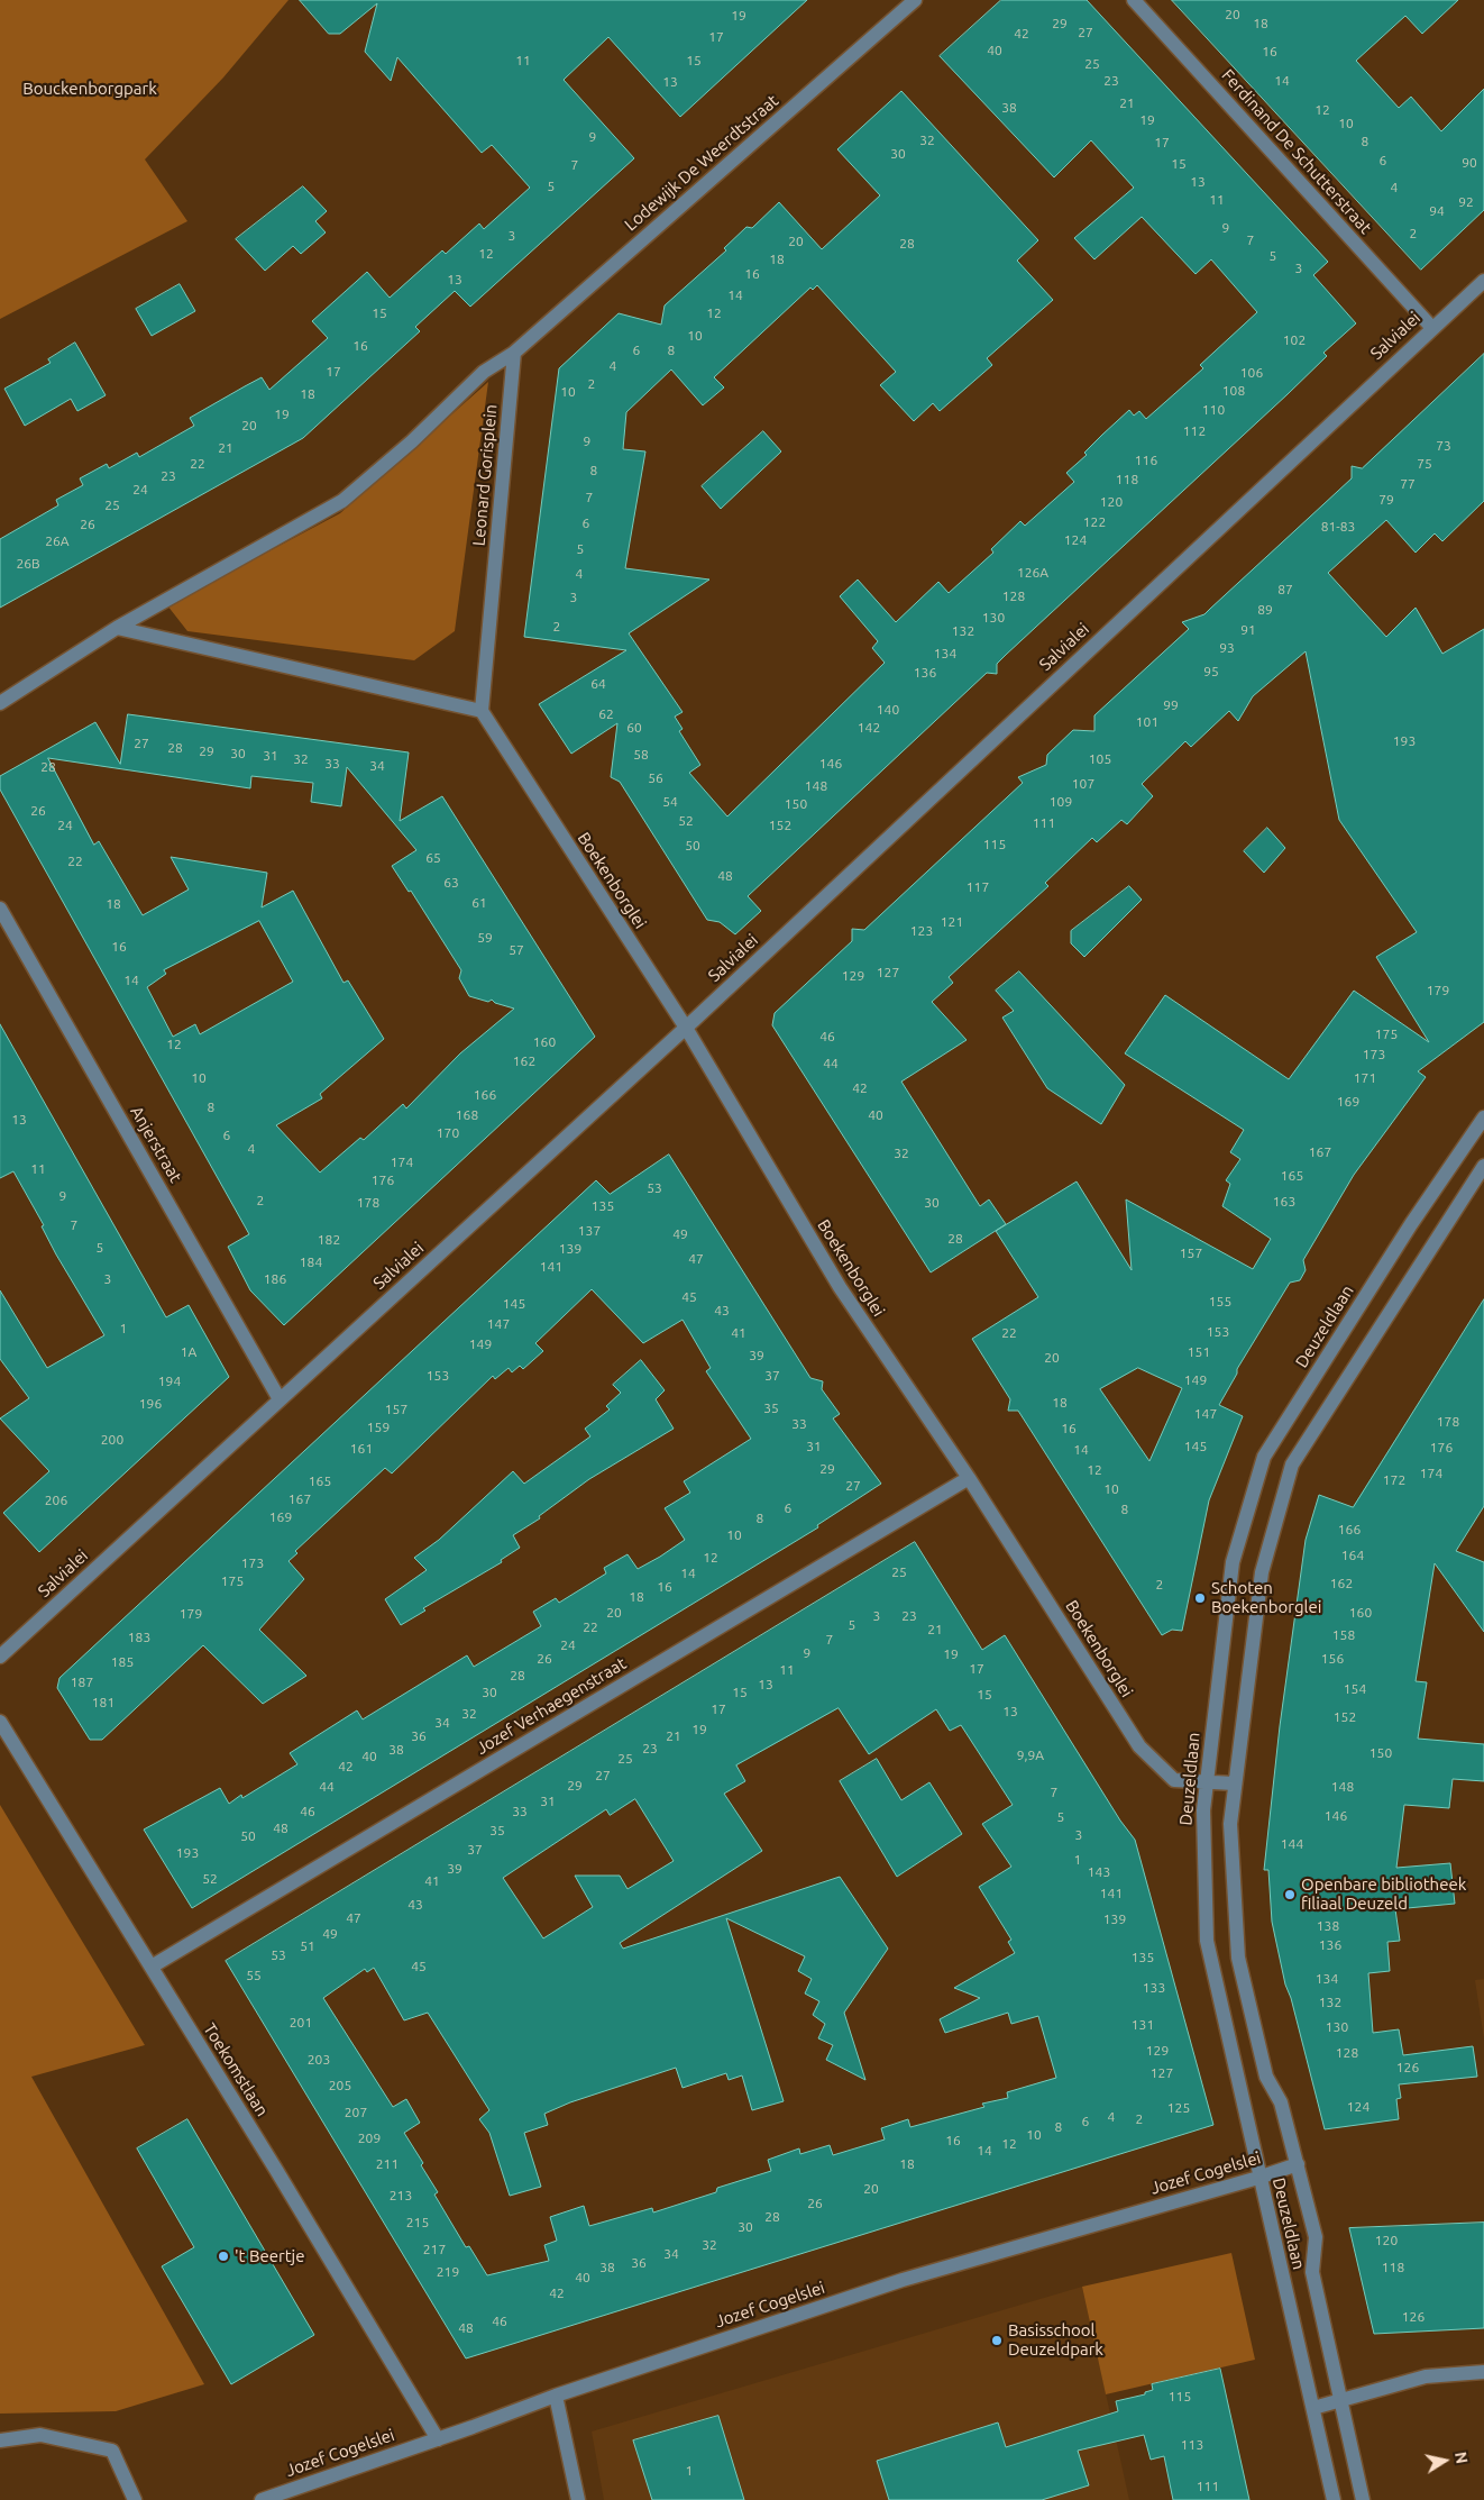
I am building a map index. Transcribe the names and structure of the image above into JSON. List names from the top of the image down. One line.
{"streets":{"street":["Ferdinand De Schutterstraat","Lodewijk De Weerdtstraat","Salvialei","Leonard Gorisplein","Boekenborglei","Anjerstraat","Deuzeldlaan","Jozef Verhaegenstraat","Toekomstlaan","Jozef Cogelslei"]},"crossings":[["Ferdinand De Schutterstraat","Salvialei"],["Lodewijk De Weerdtstraat","Leonard Gorisplein"],["Salvialei","Boekenborglei"],["Salvialei","Anjerstraat"],["Leonard Gorisplein","Boekenborglei"],["Boekenborglei","Deuzeldlaan"],["Boekenborglei","Jozef Verhaegenstraat"],["Deuzeldlaan","Jozef Cogelslei"],["Jozef Verhaegenstraat","Toekomstlaan"],["Toekomstlaan","Jozef Cogelslei"]],"parks":["Bouckenborgpark"],"places":["Schoten Boekenborglei","Openbare bibliotheek filiaal Deuzeld","'t Beertje","Basisschool Deuzeldpark"],"house_numbers":["20","19","29","18","27","42","17","40","16","11","15","25","23","14","13","21","38","12","19","10","9","32","8","17","30","6","90","15","7","13","5","4","11","92","94","9","2","3","7","20","28","12","5","18","3","16","13","14","15","12","10","102","16","6","8","4","17","106","2","108","10","18","110","19","20","112","9","73","21","116","22","75","8","23","118","77","24","7","79","120","25","122","6","26","81-83","124","26A","5","26B","126A","4","87","128","3","89","130","2","91","132","93","134","95","136","64","99","140","62","101","60","142","193","27","28","29","30","58","31","32","105","33","146","34","28","56","107","148","54","109","150","26","52","111","24","152","115","50","65","22","48","63","117","61","18","121","123","59","16","57","127","129","14","179","175","46","160","12","173","162","44","10","171","42","166","169","8","168","40","13","170","6","4","167","32","174","11","165","176","53","9","2","163","178","30","135","7","137","49","28","182","5","139","157","47","184","141","3","186","45","155","145","43","147","1","153","41","22","149","1A","151","39","20","153","37","149","194","18","196","35","157","147","178","33","159","16","200","31","145","176","161","14","29","12","174","172","165","27","10","167","206","6","8","169","8","166","10","164","12","173","25","14","175","162","2","16","18","20","160","179","3","23","5","22","21","158","183","7","24","9","19","26","156","185","17","11","28","187","13","154","30","15","15","181","17","13","32","152","34","19","36","21","23","38","150","9,9A","40","25","42","27","29","44","148","7","31","46","33","146","5","48","35","3","50","144","37","193","1","39","143","52","41","141","43","47","139","138","49","136","51","53","135","45","55","134","133","132","201","131","130","129","128","203","126","127","205","124","125","207","4","2","6","8","10","209","16","12","14","211","18","20","213","26","28","215","30","120","32","217","34","36","38","118","219","40","42","126","46","48","115","113","1","111"],"north":"right"}
